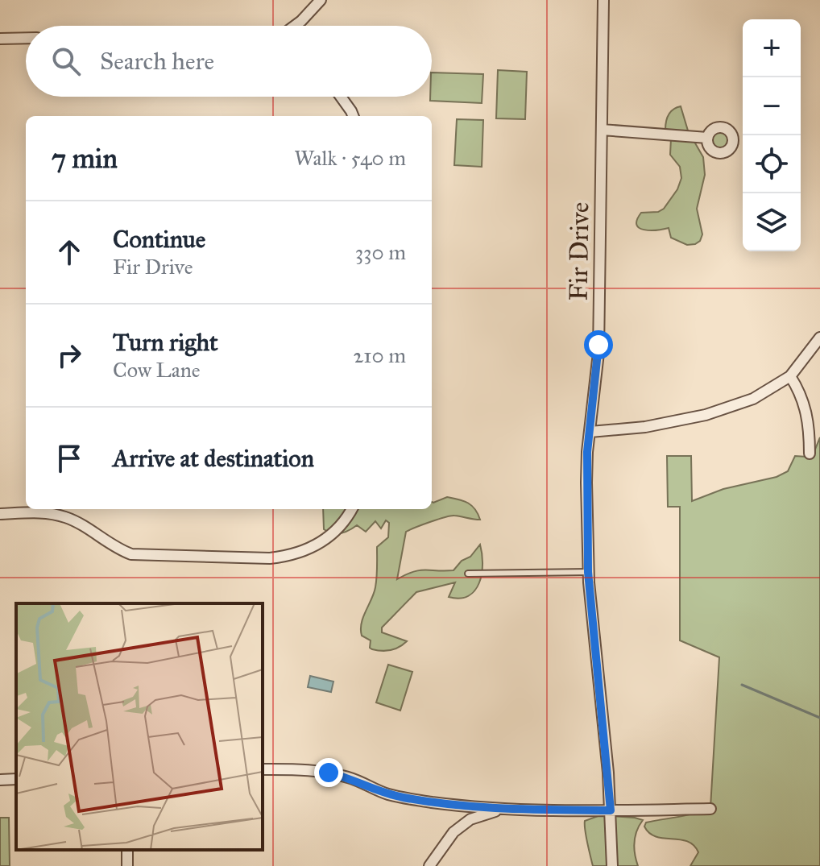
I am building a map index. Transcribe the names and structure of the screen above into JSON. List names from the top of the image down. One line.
{"streets":{"street":["Fir Drive"]},"page":{"map_buttons":["+","−"],"search":"Search here","heading":["7 min","Walk · 540 m"],"list":[["Continue","Fir Drive","330 m"],["Turn right","Cow Lane","210 m"],"Arrive at destination"]}}
